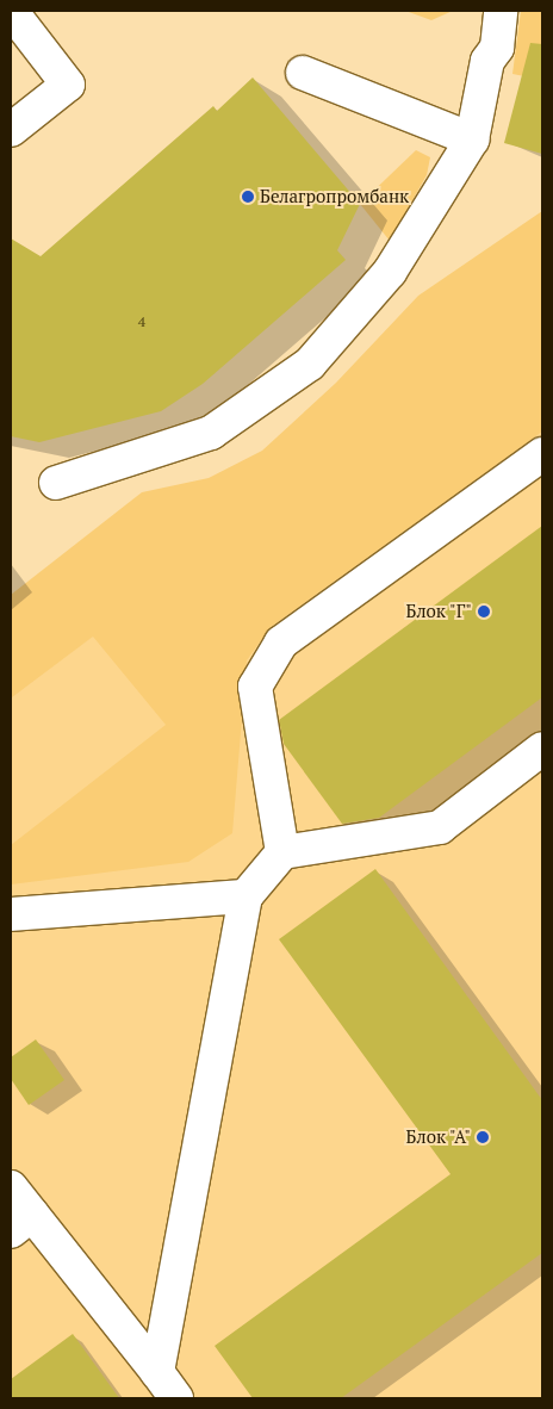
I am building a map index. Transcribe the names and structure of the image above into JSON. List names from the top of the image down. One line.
{"places":["Белагропромбанк","Блок \"Г\"","Блок \"А\""],"house_numbers":["4"]}
